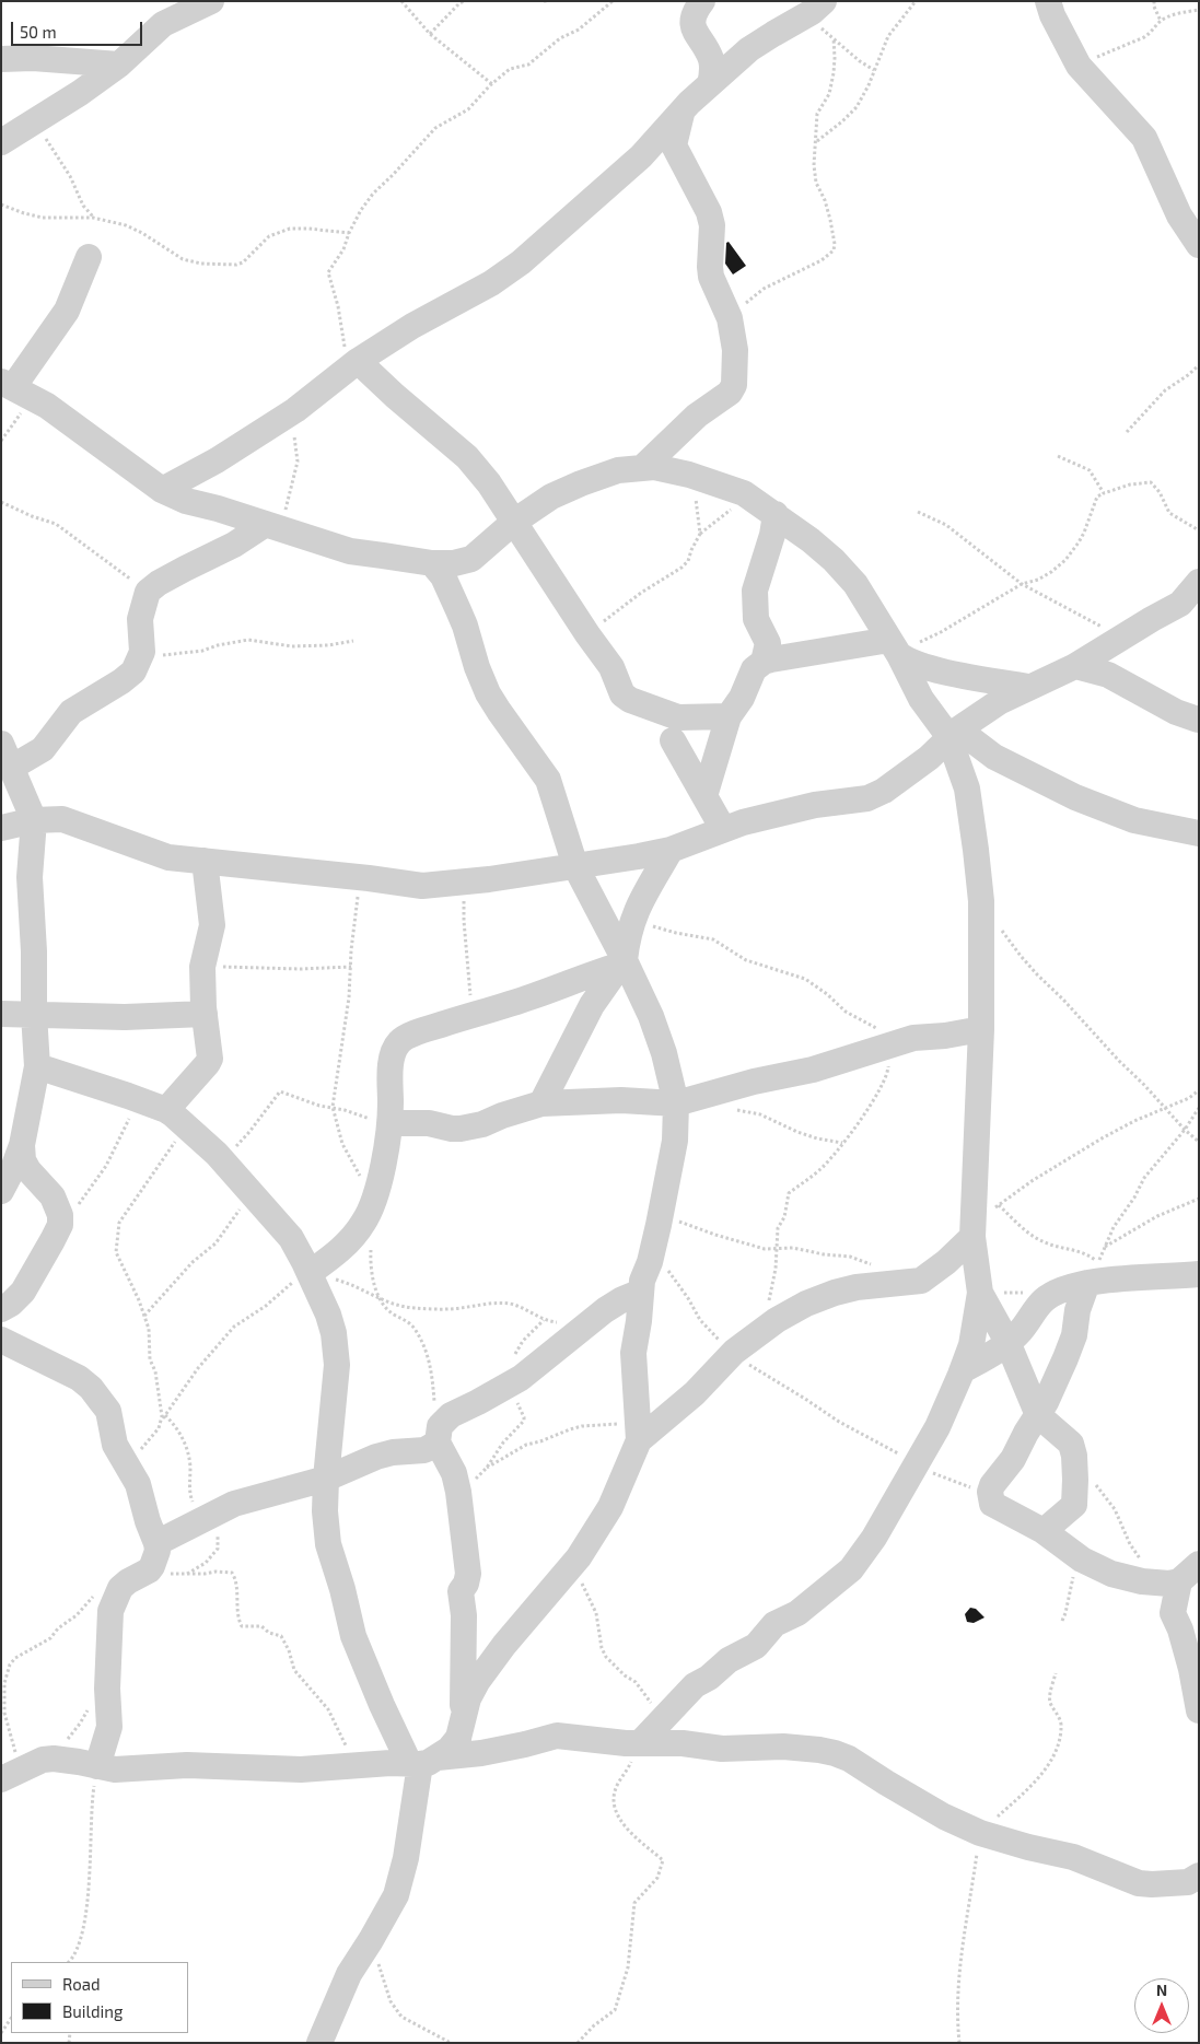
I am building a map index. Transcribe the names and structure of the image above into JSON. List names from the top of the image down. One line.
{"legend":["Road","Building"],"scale_bar":"50 m","north":"top"}
